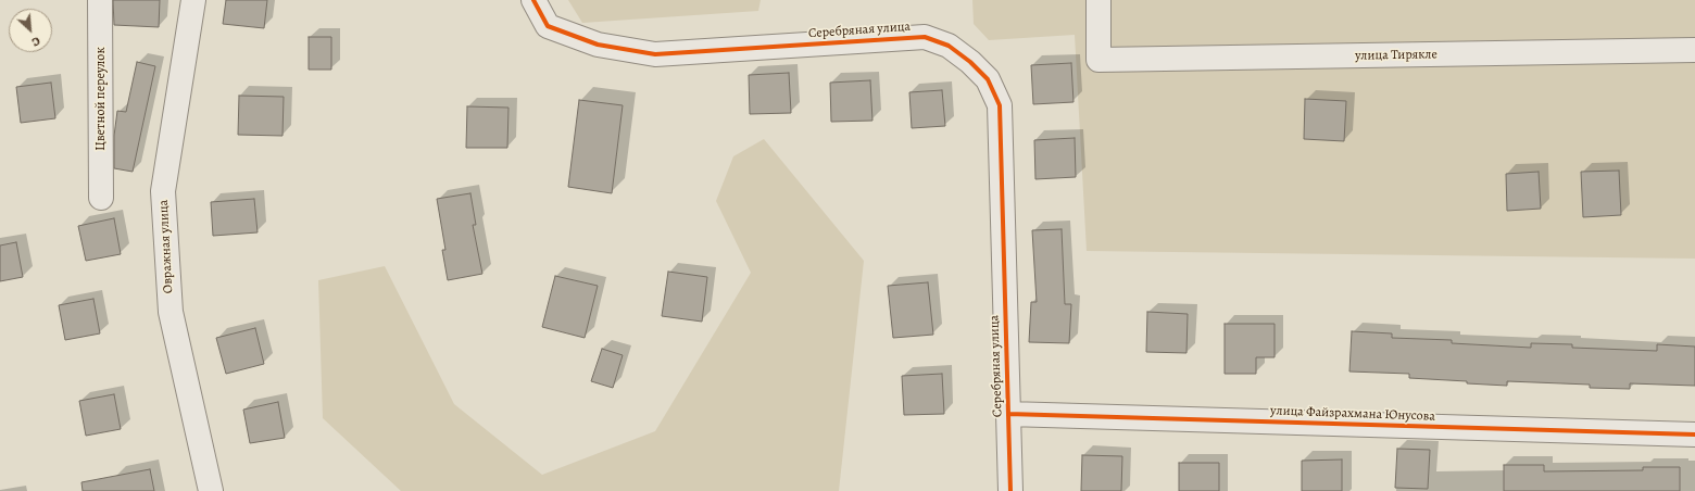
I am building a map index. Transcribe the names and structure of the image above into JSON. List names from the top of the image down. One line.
{"streets":{"street":["Серебряная улица","улица Тирякле","Цветной переулок","Овражная улица","улица Файзрахмана Юнусова"]},"crossings":[["Серебряная улица","улица Файзрахмана Юнусова"]],"north":"bottom right"}
